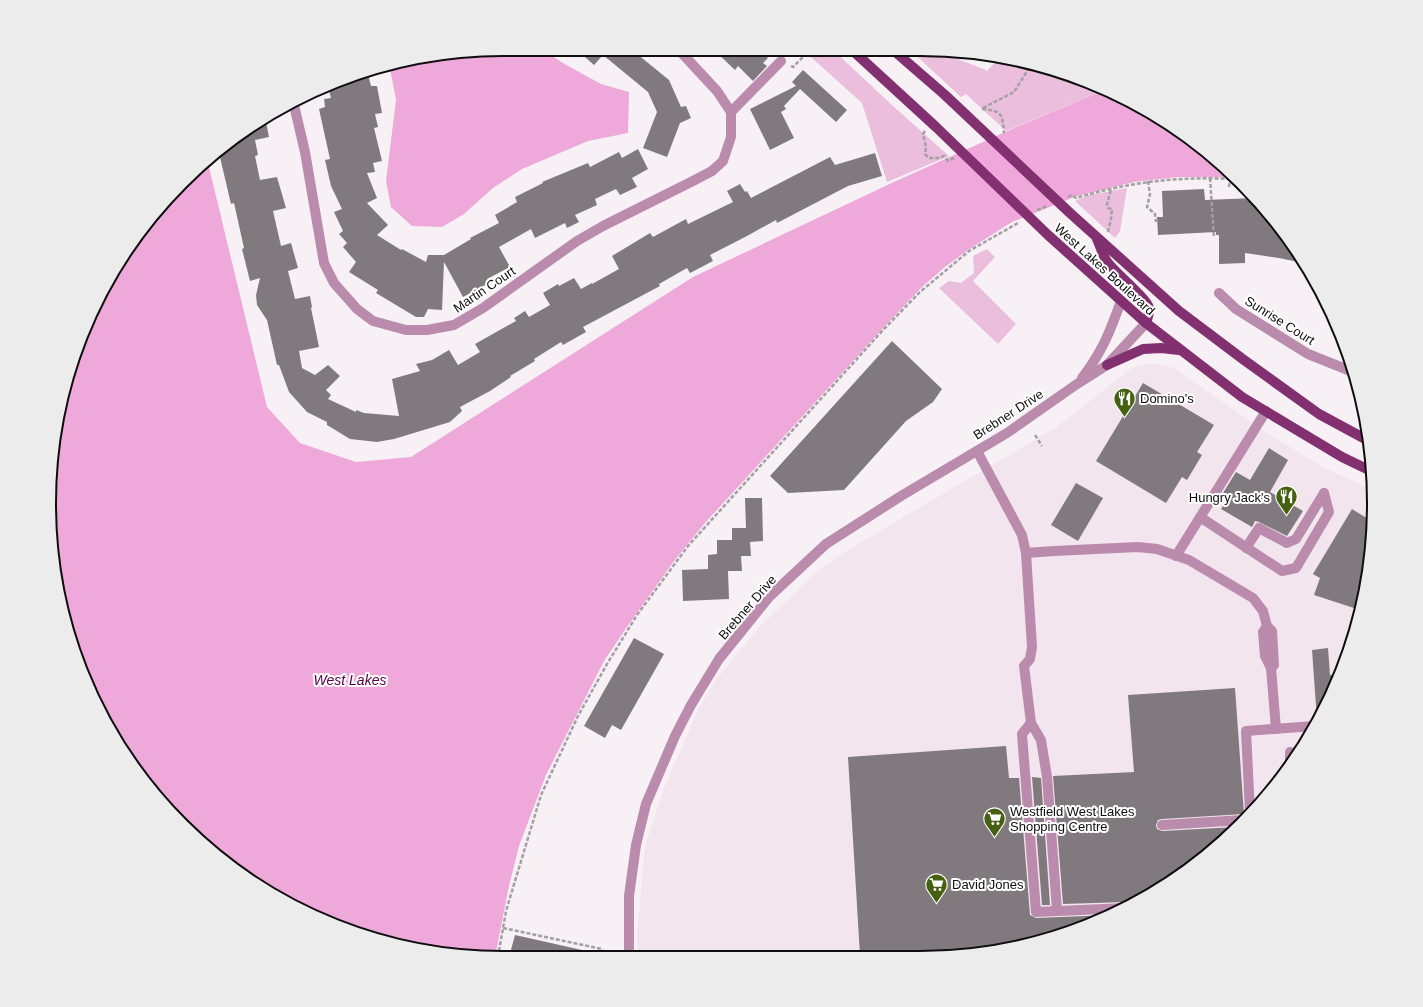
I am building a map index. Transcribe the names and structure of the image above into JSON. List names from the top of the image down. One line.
{"streets":{"main road":["West Lakes Boulevard"],"street":["Martin Court","Sunrise Court","Brebner Drive"]},"crossings":[["West Lakes Boulevard","Brebner Drive"]],"water":["West Lakes"],"places":{"restaurant":["Domino's","Hungry Jack's"],"supermarket":["Westfield West Lakes Shopping Centre","David Jones"]}}
